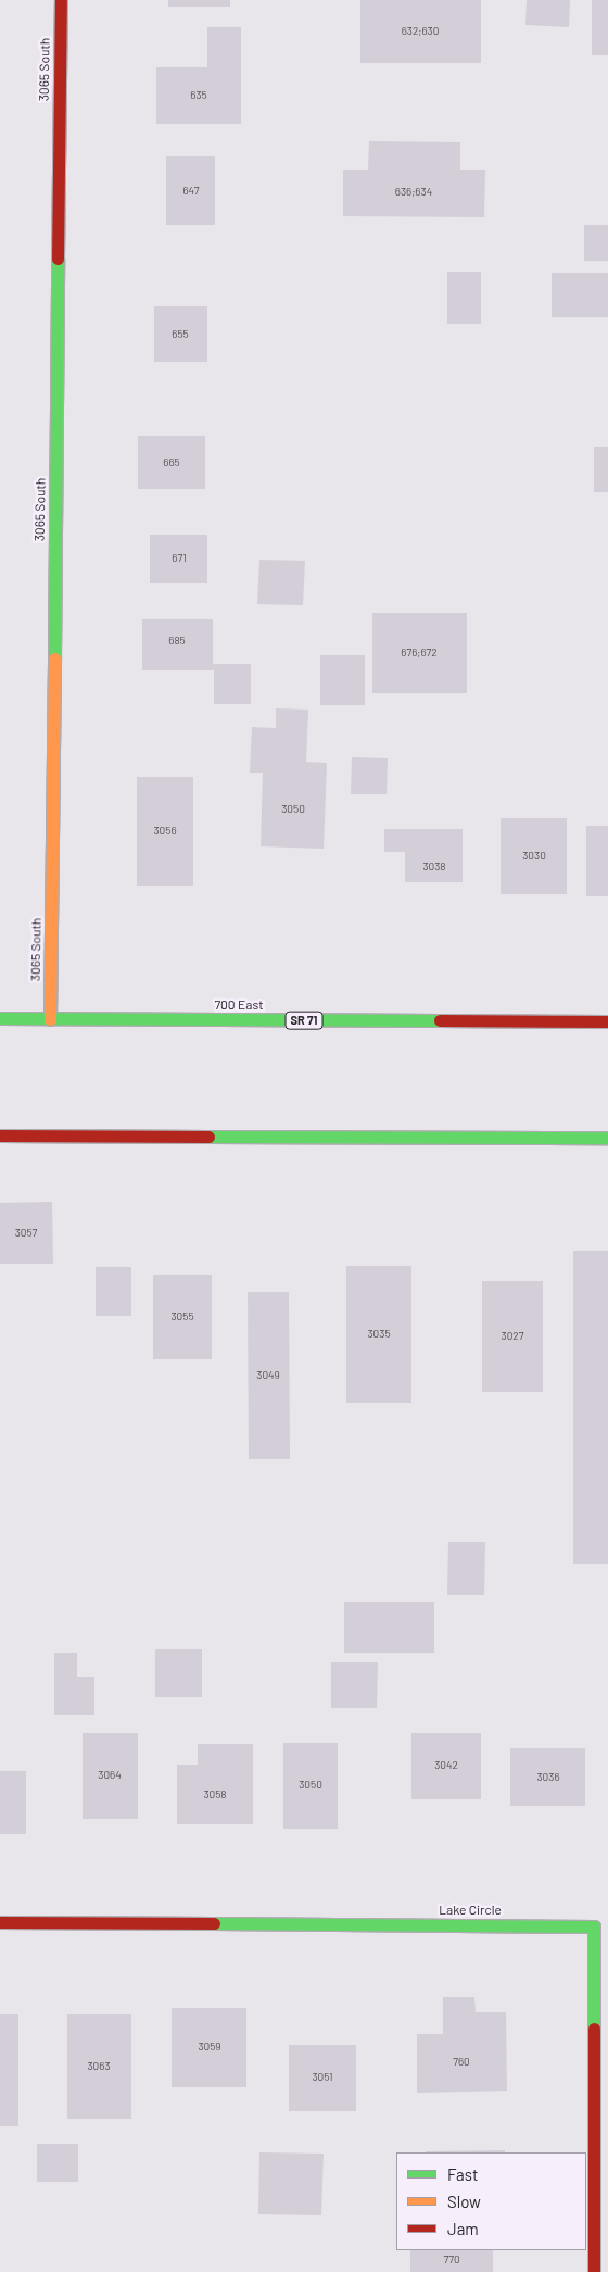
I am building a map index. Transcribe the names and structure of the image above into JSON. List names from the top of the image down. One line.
{"streets":{"street":["3065 South","700 East","SR 71","Lake Circle"]},"crossings":[["3065 South","700 East"]],"house_numbers":["632;630","635","647","636;634","655","665","671","685","676;672","3050","3056","3030","3038","3057","3055","3035","3027","3049","3042","3064","3036","3050","3058","3059","760","3063","3051","770"],"legend":["Fast","Slow","Jam"]}
